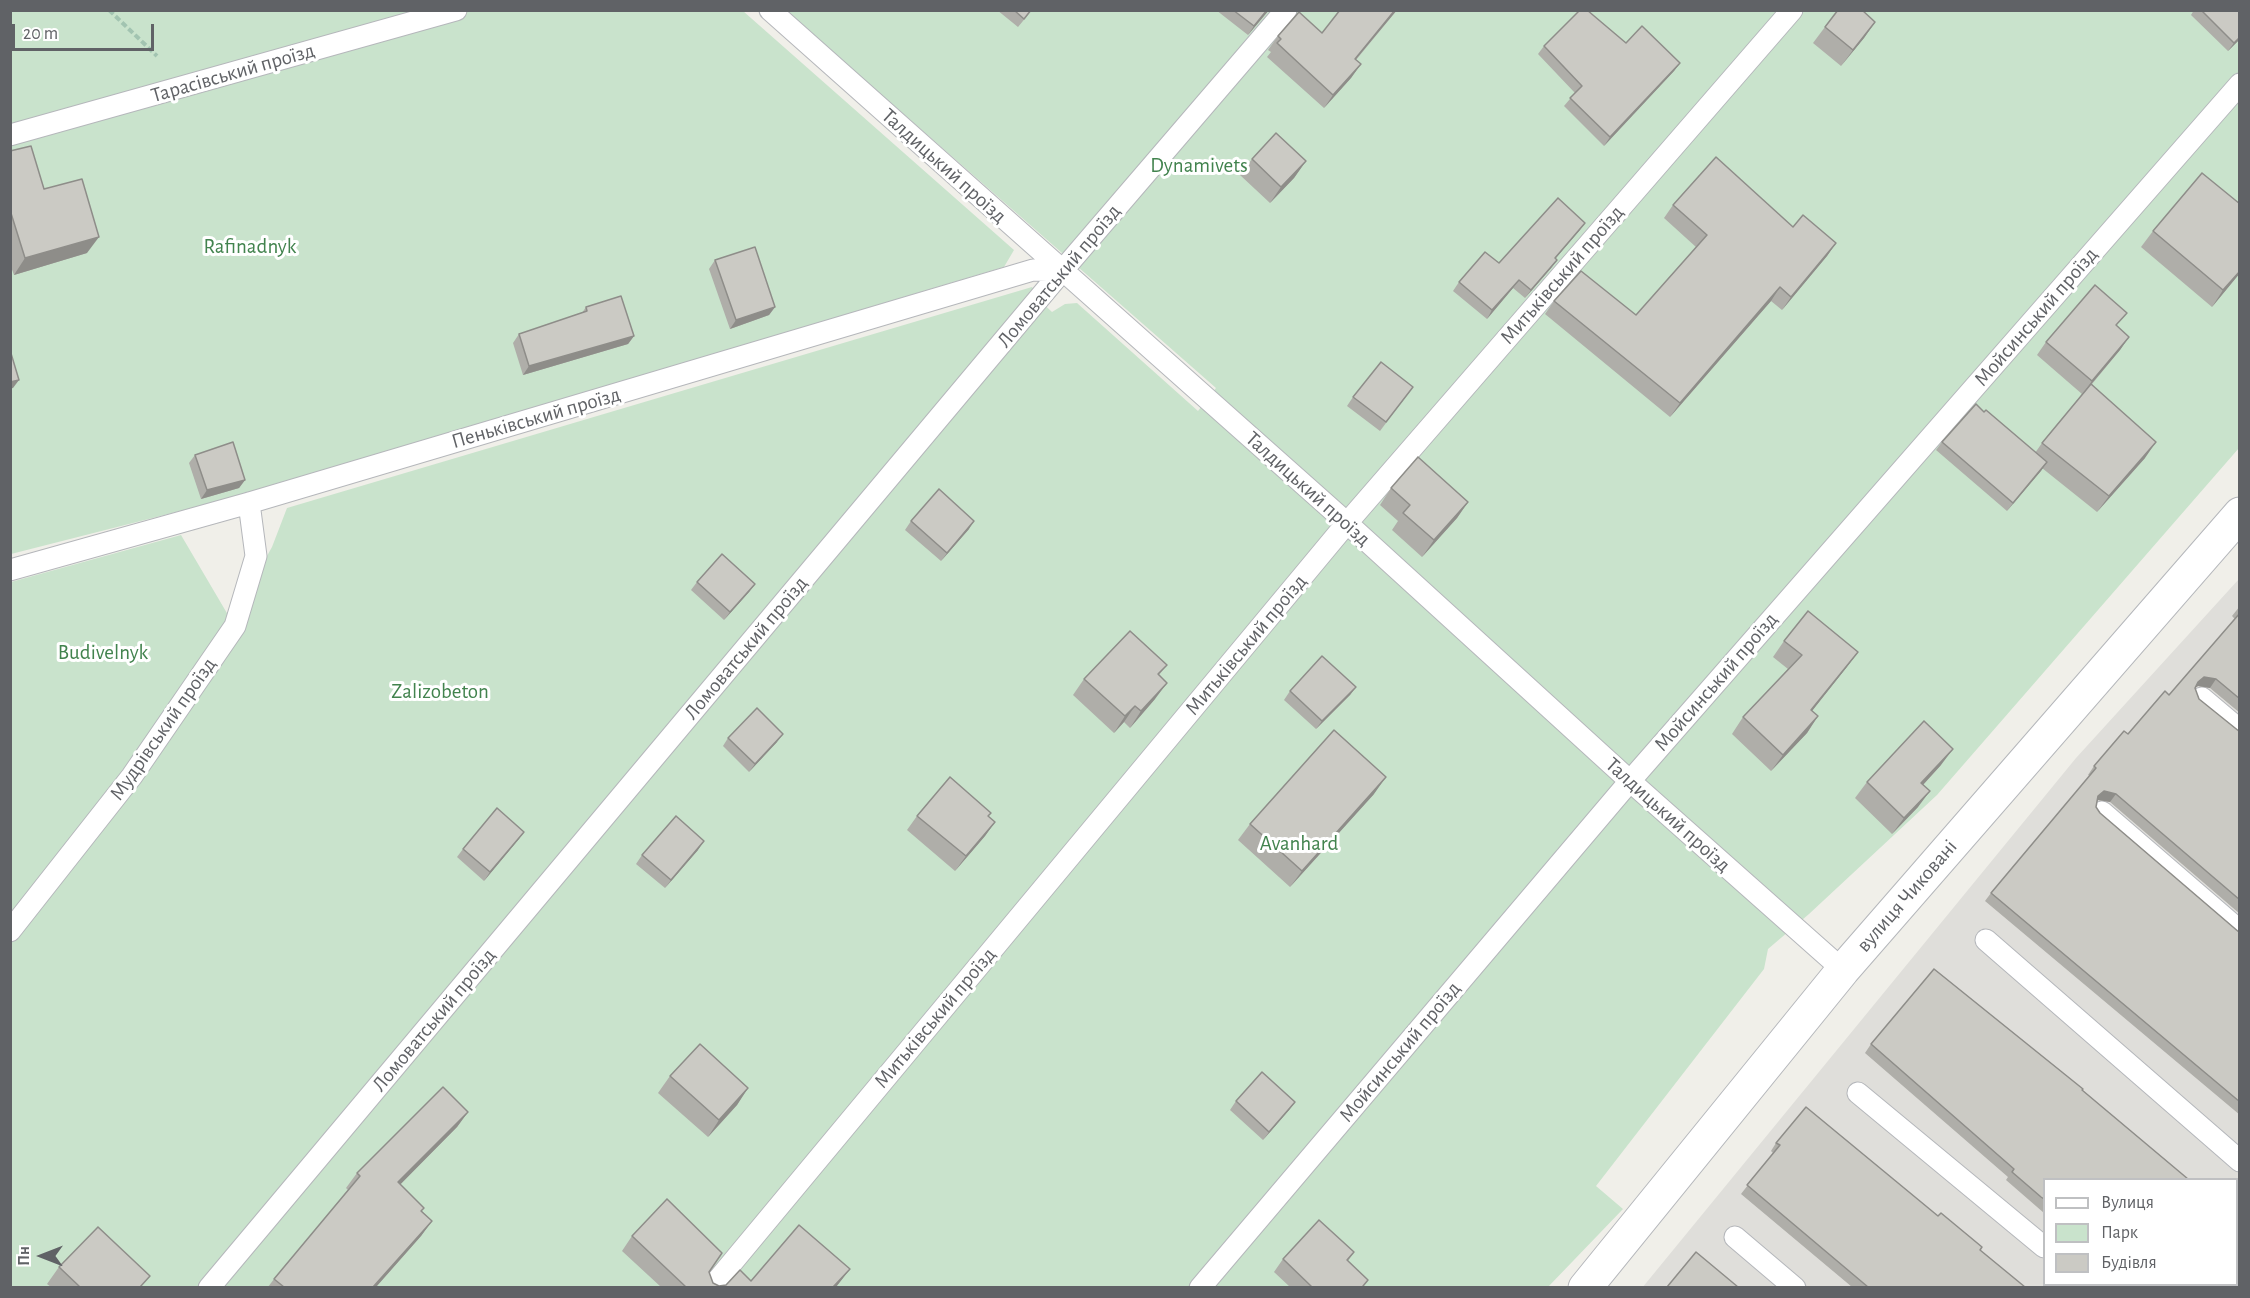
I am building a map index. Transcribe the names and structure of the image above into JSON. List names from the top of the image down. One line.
{"streets":{"street":["вулиця Чиковані"],"lane":["Тарасівський проїзд","Талдицький проїзд","Митьківський проїзд","Ломоватський проїзд","Мойсинський проїзд","Пеньківський проїзд","Мудрівський проїзд"]},"crossings":[["Талдицький проїзд","Митьківський проїзд"],["Талдицький проїзд","Ломоватський проїзд"],["Талдицький проїзд","Мойсинський проїзд"],["Талдицький проїзд","Пеньківський проїзд"],["Талдицький проїзд","вулиця Чиковані"],["Ломоватський проїзд","Пеньківський проїзд"],["Пеньківський проїзд","Мудрівський проїзд"]],"parks":["Dynamivets","Rafinadnyk","Budivelnyk","Zalizobeton","Avanhard"],"legend":["Вулиця","Парк","Будівля"],"scale_bar":"20 m","north":"left"}
